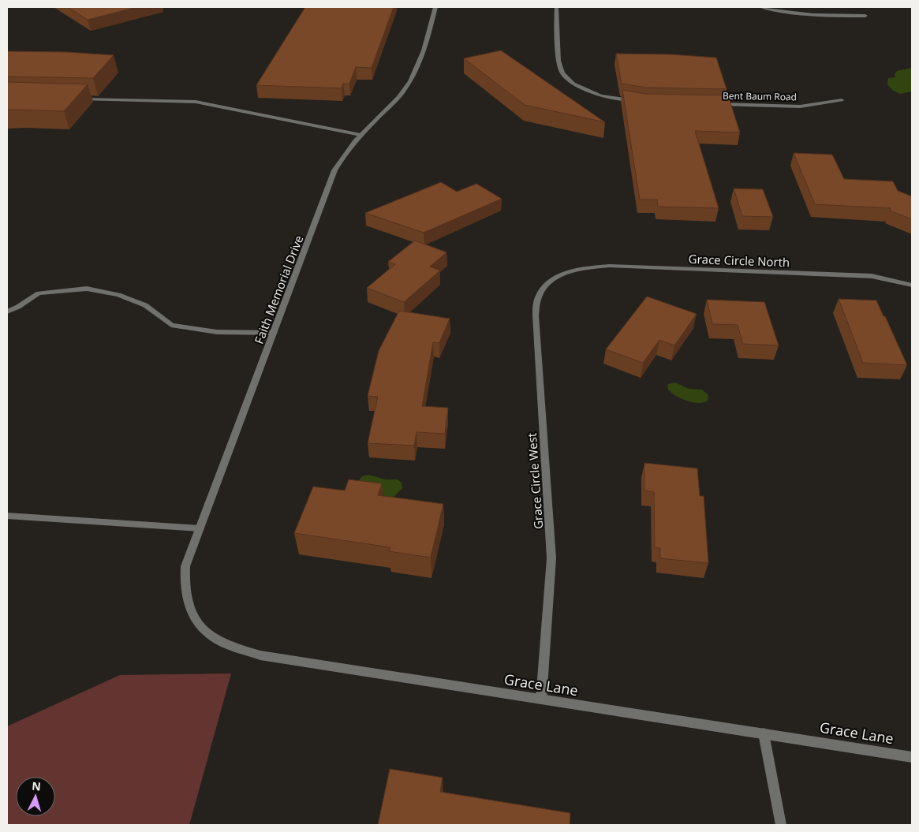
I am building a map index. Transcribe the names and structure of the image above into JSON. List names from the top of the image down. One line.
{"streets":{"street":["Bent Baum Road","Grace Circle North","Faith Memorial Drive","Grace Circle West","Grace Lane"]},"crossings":[["Grace Circle North","Grace Circle West"],["Faith Memorial Drive","Grace Lane"],["Grace Circle West","Grace Lane"]],"north":"top"}
